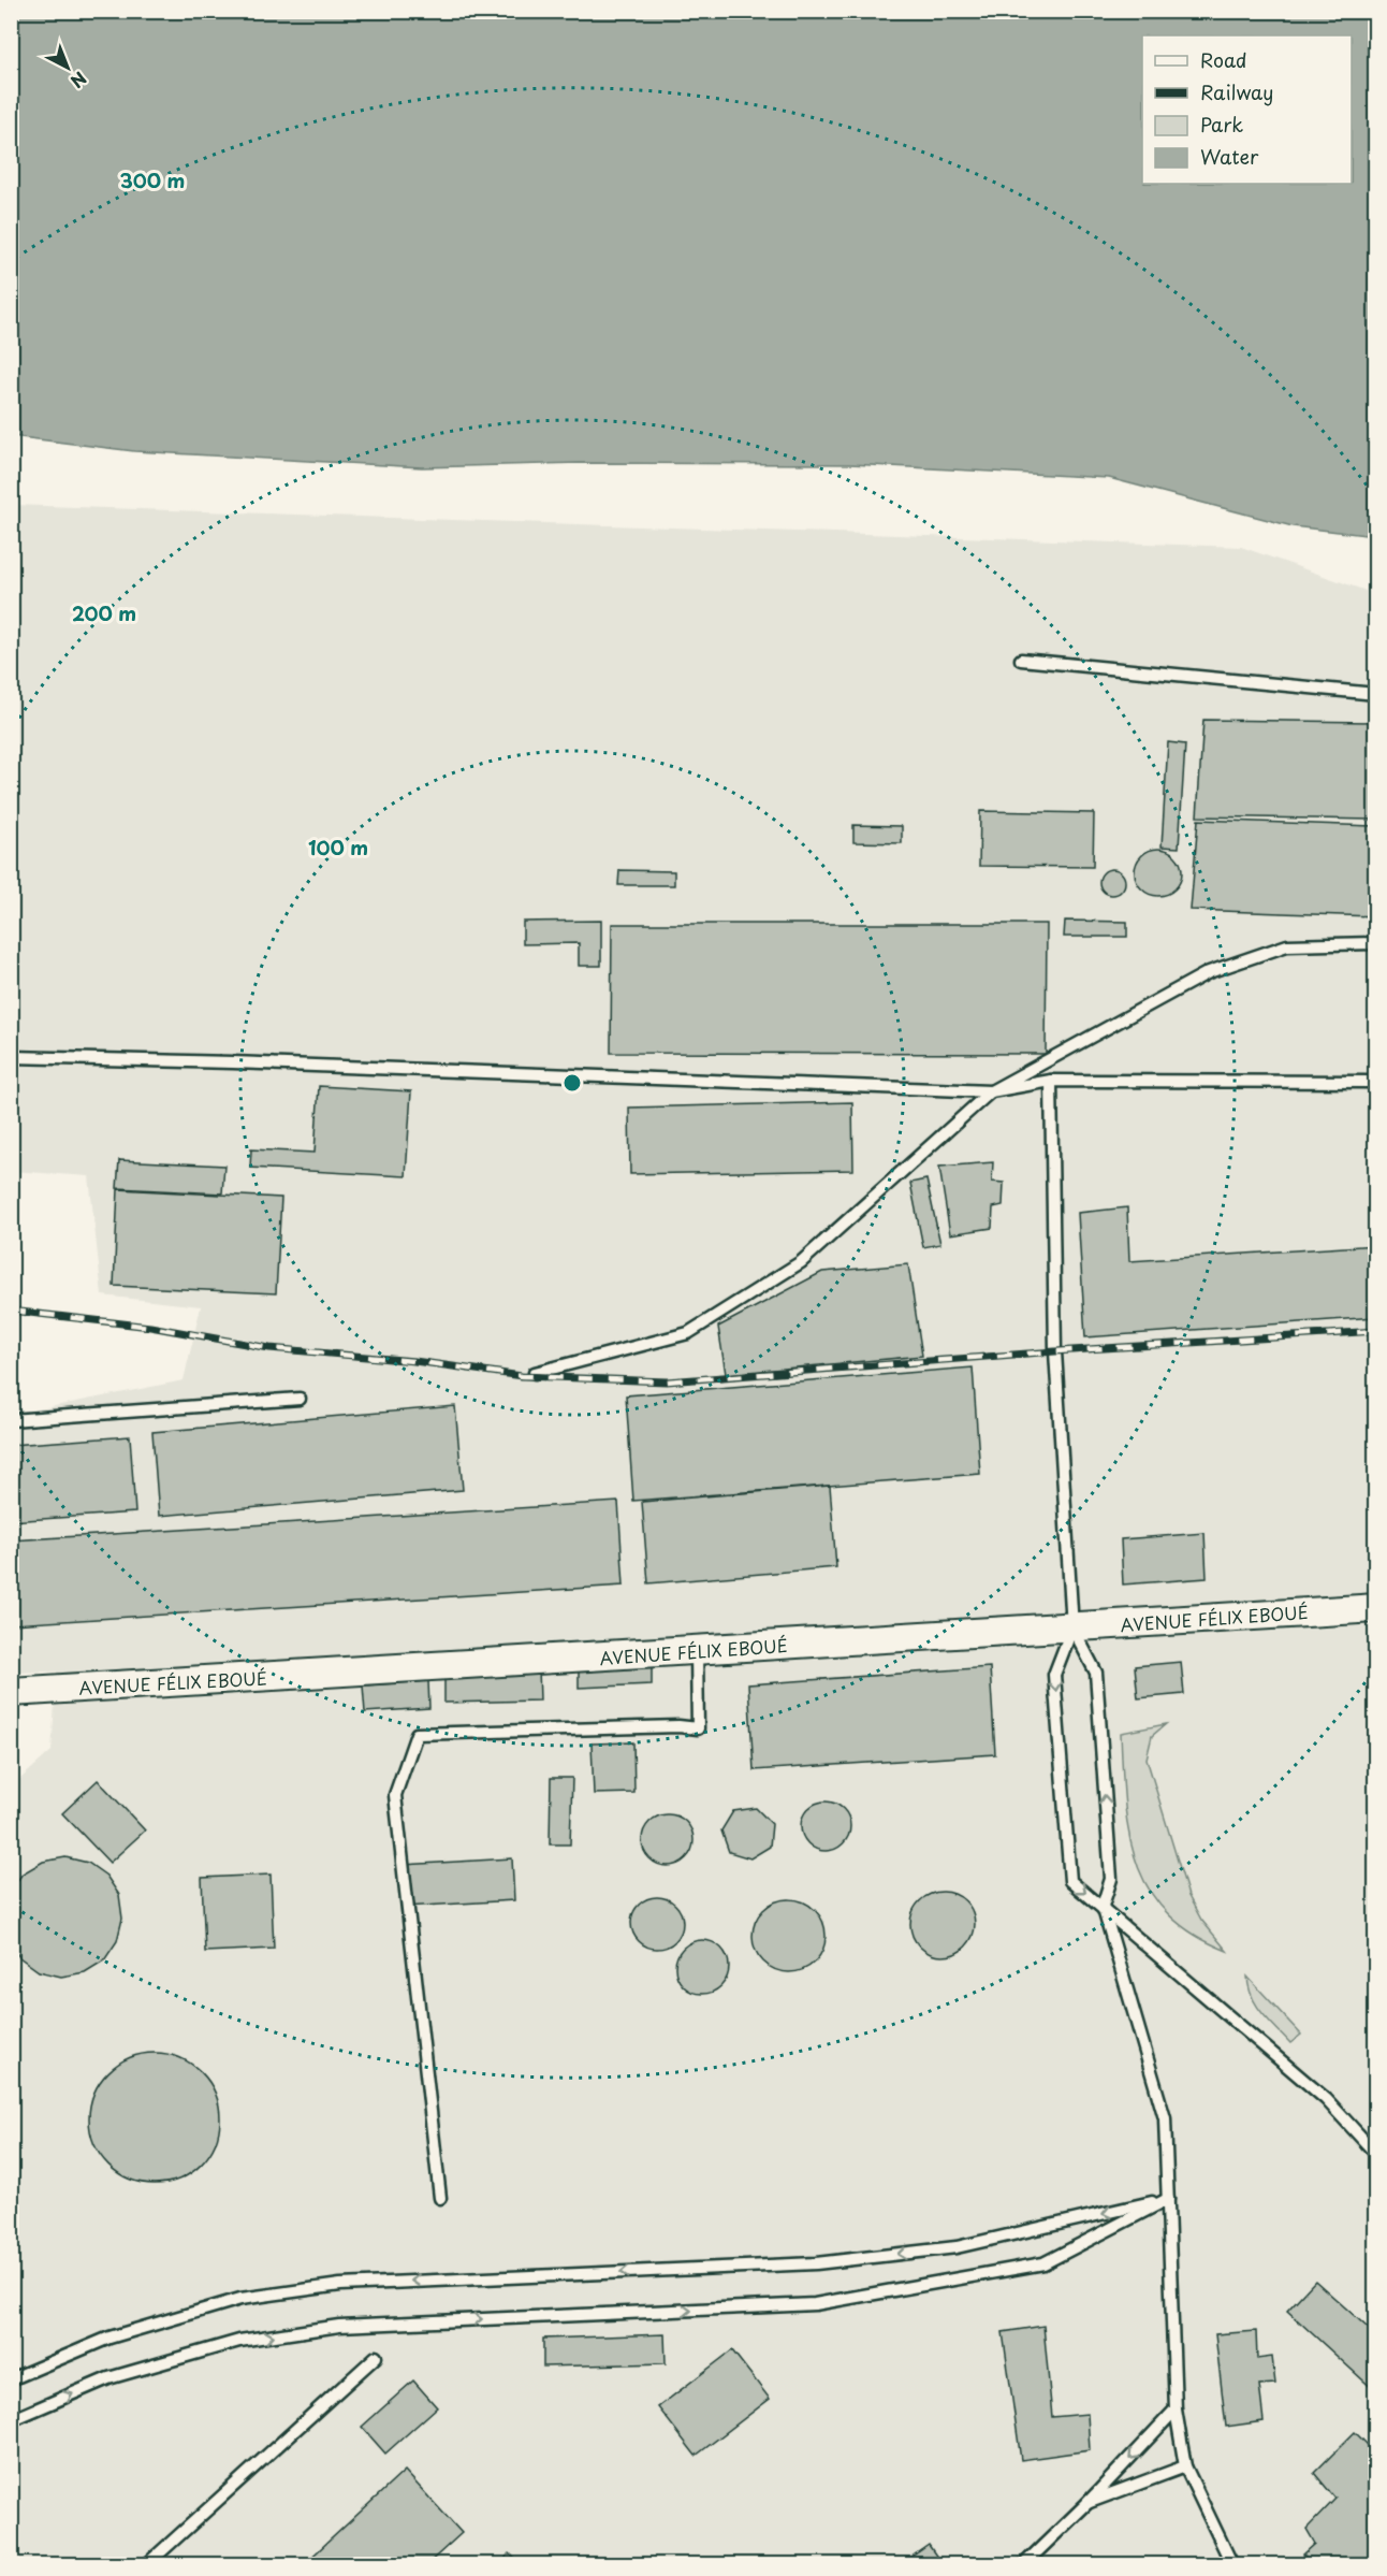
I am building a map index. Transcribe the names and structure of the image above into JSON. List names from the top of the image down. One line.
{"streets":{"street":["AVENUE FÉLIX EBOUÉ"]},"legend":["Road","Railway","Park","Water"],"north":"bottom right","rings":["300 m","200 m","100 m"]}
